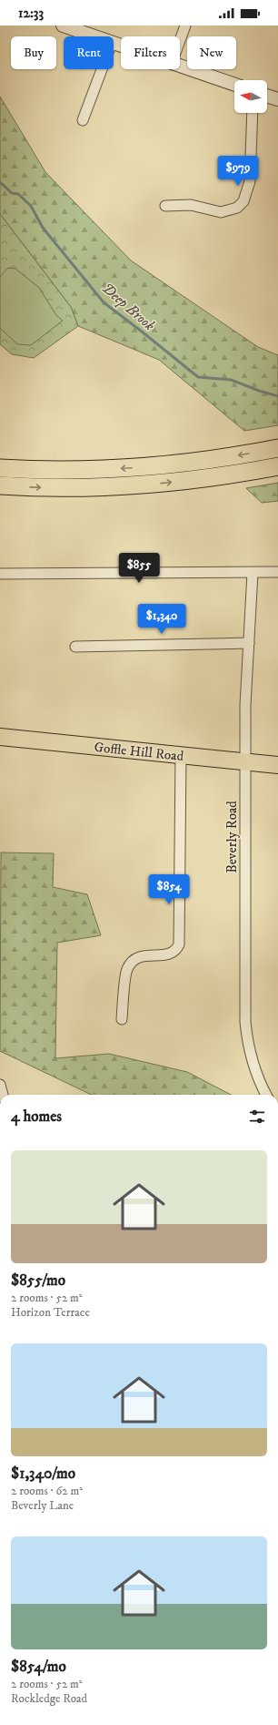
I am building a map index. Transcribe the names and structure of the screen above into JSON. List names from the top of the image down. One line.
{"streets":{"main road":["Goffle Hill Road"],"street":["Beverly Road"]},"crossings":[["Goffle Hill Road","Beverly Road"]],"water":["Deep Brook"],"north":"left","page":{"status":"12:33","chip":["Buy","Rent","Filters","New"],"price":["$979","$855","$1,340","$854"],"heading":"4 homes","list":[{"name":"$855/mo","note":"2 rooms · 52 m² · Horizon Terrace"},{"name":"$1,340/mo","note":"2 rooms · 62 m² · Beverly Lane"},{"name":"$854/mo","note":"2 rooms · 52 m² · Rockledge Road"}]}}
